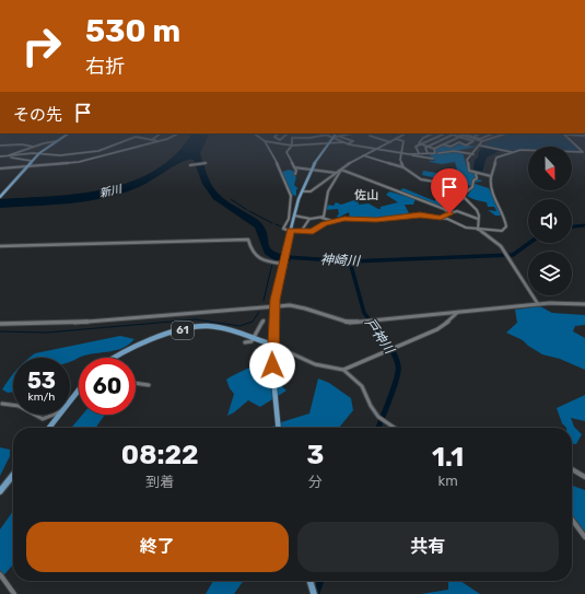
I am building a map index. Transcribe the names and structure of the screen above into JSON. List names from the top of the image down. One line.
{"streets":{"main road":["61"]},"districts":["佐山"],"water":["新川","神崎川","戸神川"],"north":"bottom","page":{"turn":["530 m","右折"],"then":"その先","speed":"53 km/h","limit":"60","eta":["08:22","到着","3","分","1.1","km"],"buttons":["終了","共有"]}}
